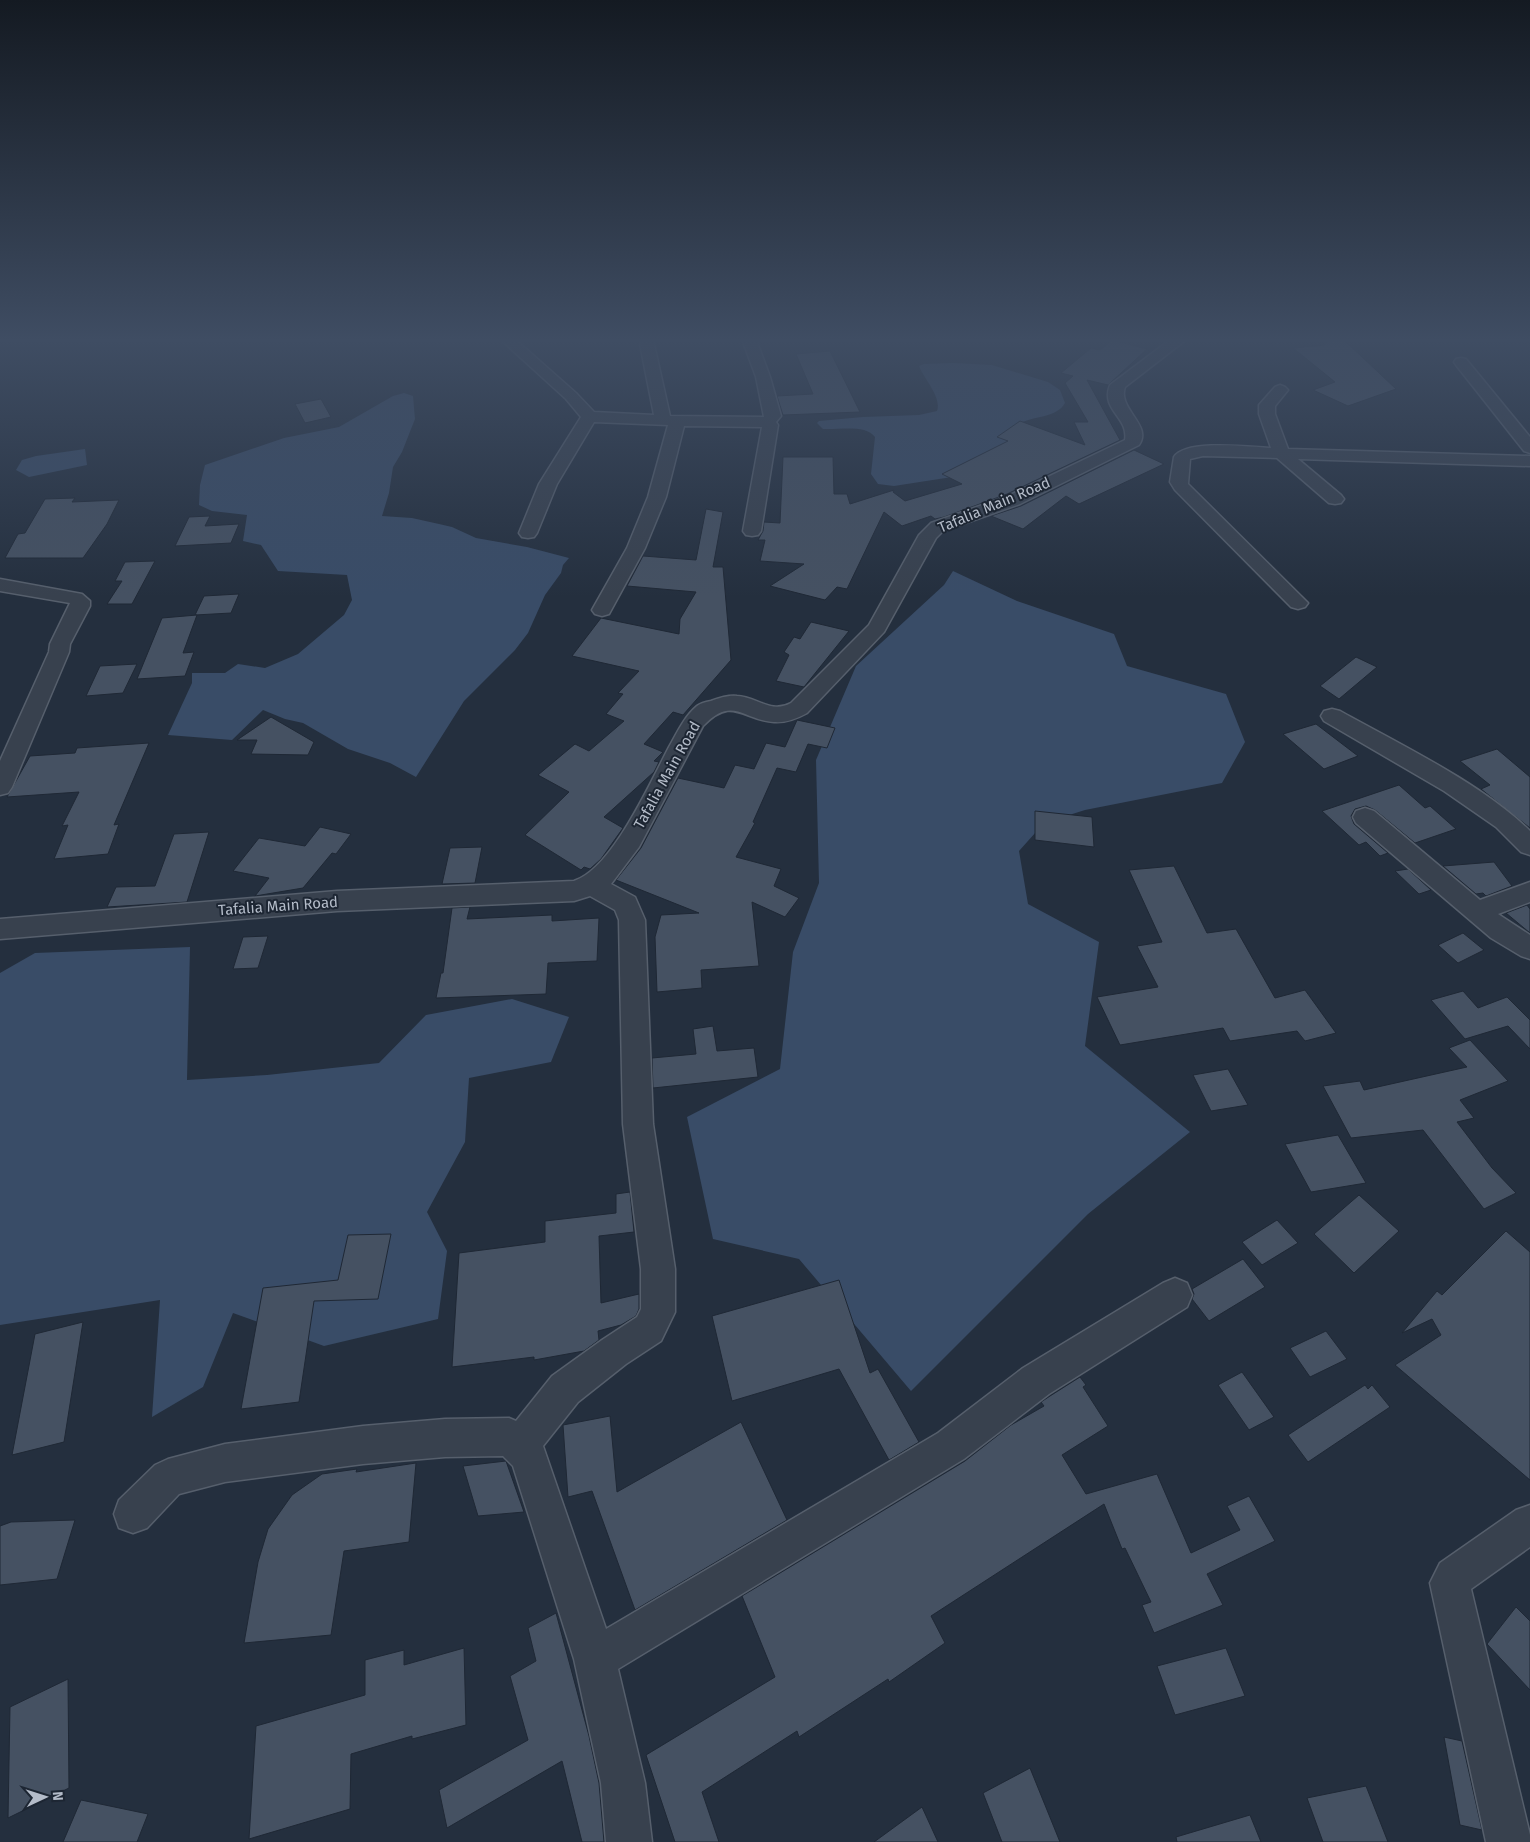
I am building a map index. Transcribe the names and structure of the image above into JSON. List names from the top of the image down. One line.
{"streets":{"street":["Tafalia Main Road"]},"north":"right"}
